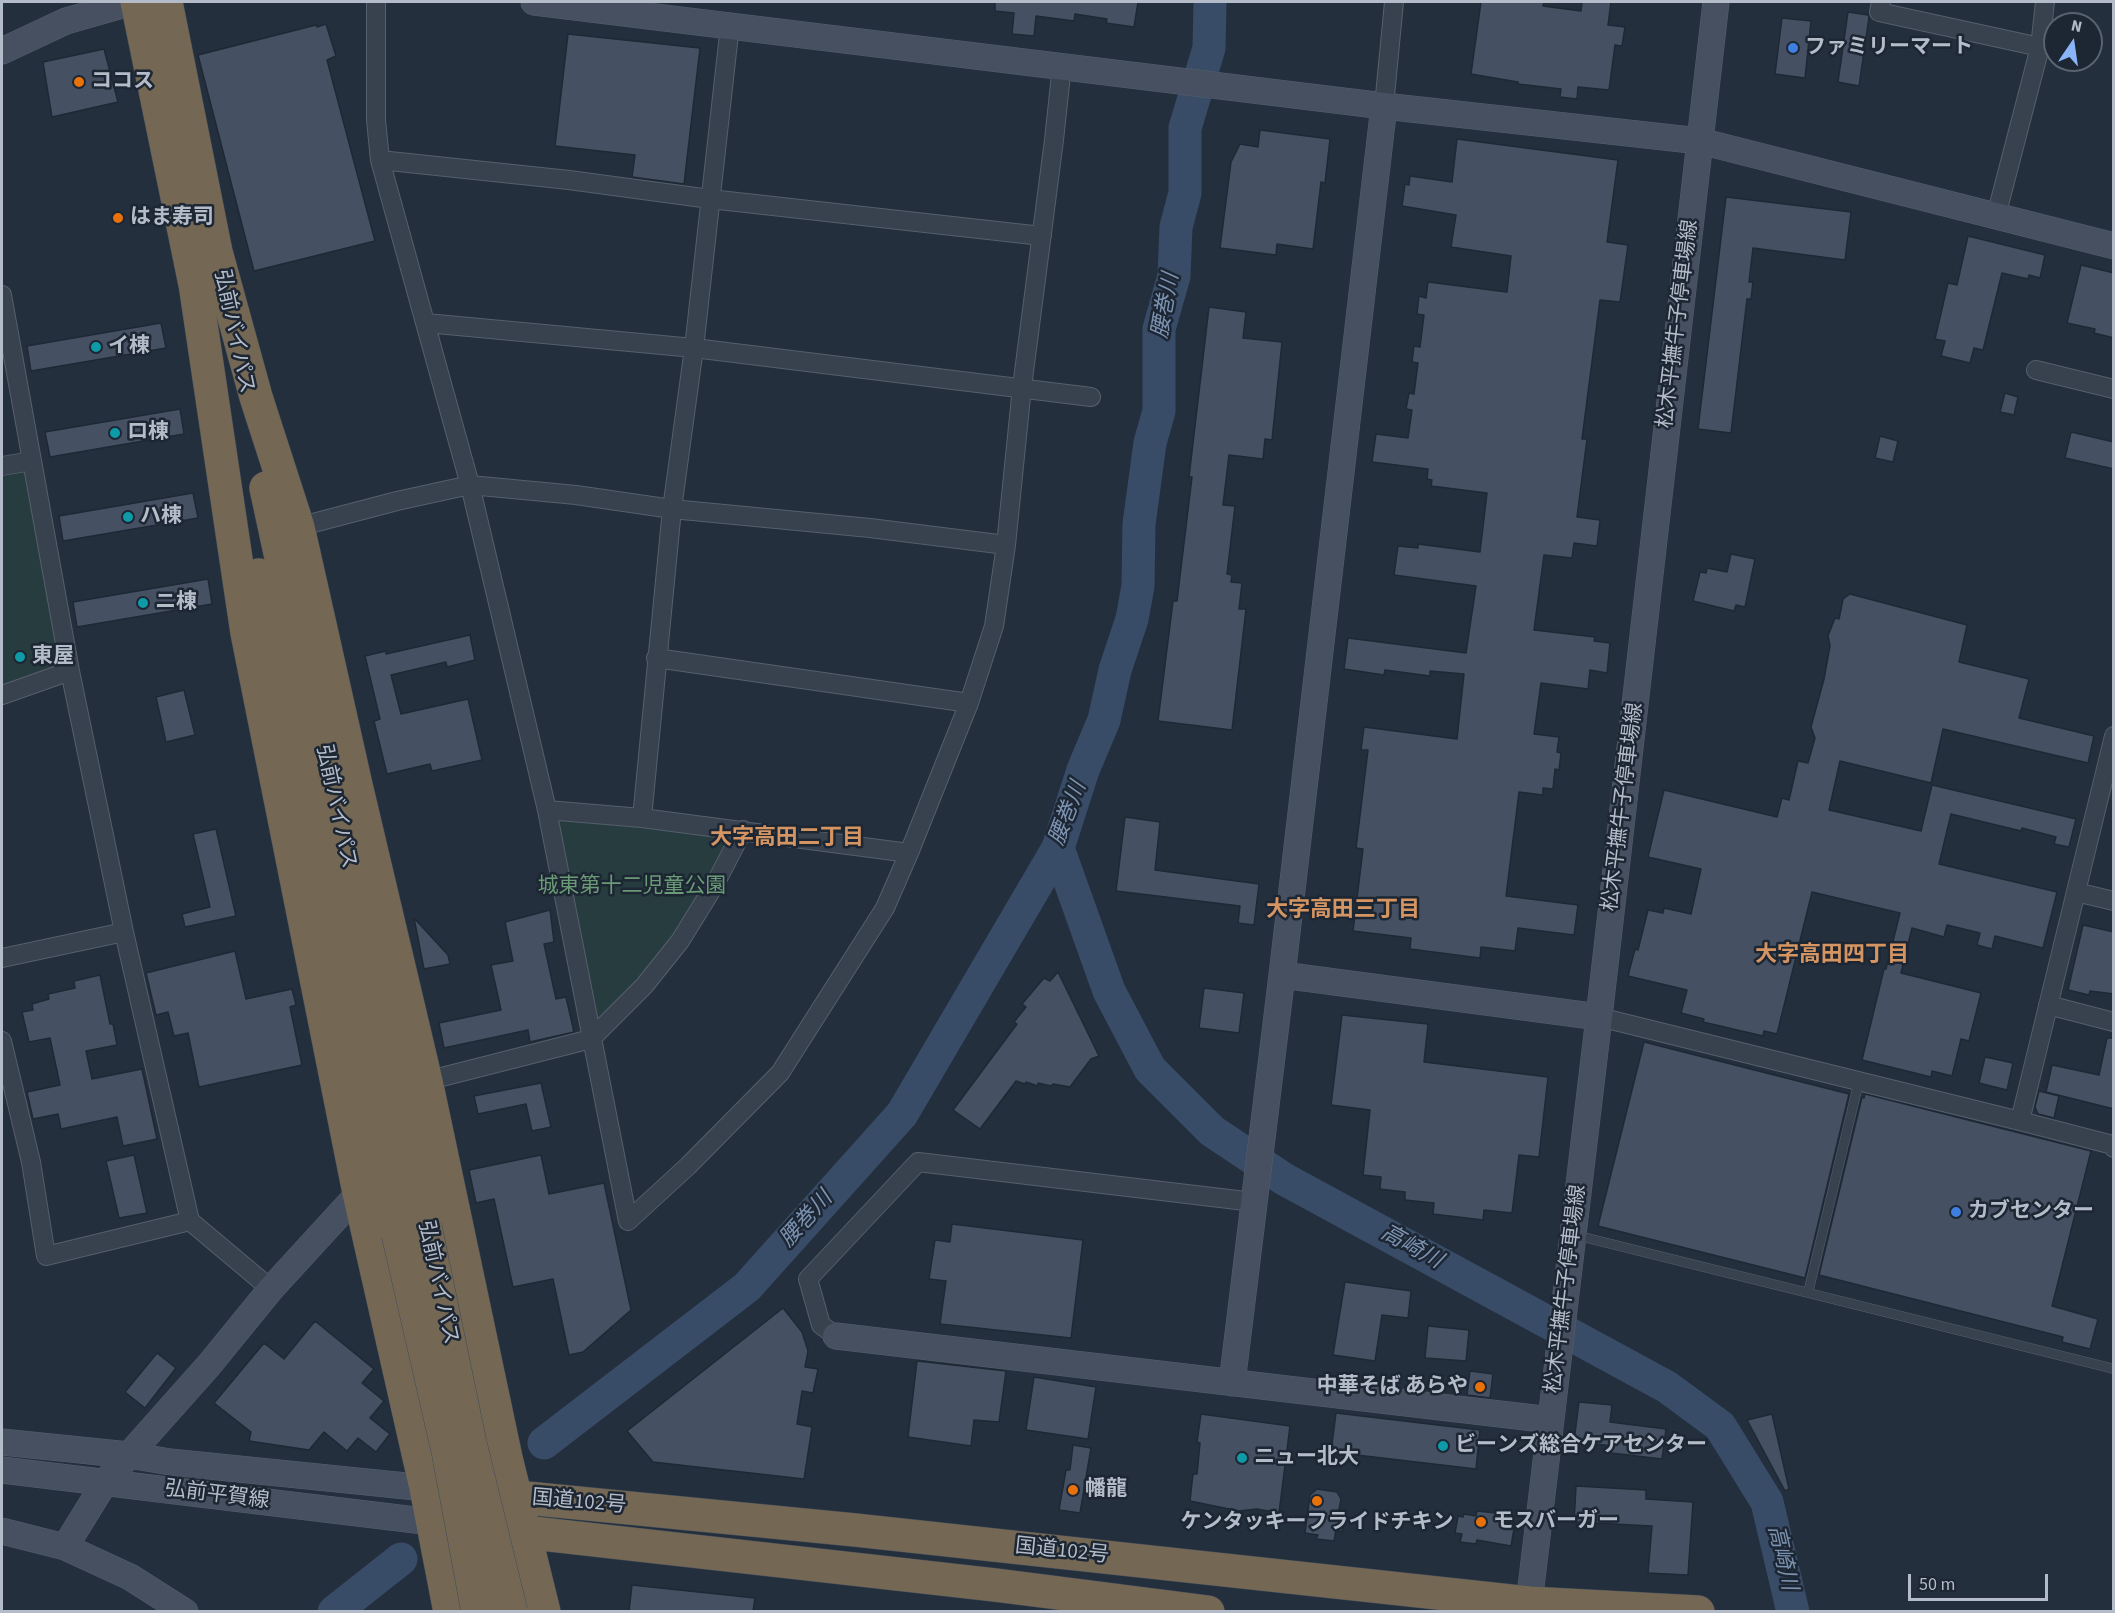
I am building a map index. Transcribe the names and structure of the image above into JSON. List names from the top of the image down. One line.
{"streets":{"highway":["弘前バイパス","国道102号"],"street":["松木平撫牛子停車場線","弘前平賀線"]},"crossings":[["松木平撫牛子停車場線","国道102号"],["弘前平賀線","国道102号"]],"districts":["大字高田二丁目","大字高田三丁目","大字高田四丁目"],"water":["腰巻川","高崎川"],"parks":["城東第十二児童公園"],"places":["ファミリーマート","ココス","はま寿司","イ棟","ロ棟","ハ棟","ニ棟","東屋","カブセンター","中華そば あらや","ビーンズ総合ケアセンター","ニュー北大","幡龍","ケンタッキーフライドチキン","モスバーガー"],"scale_bar":"50 m","north":"top"}
